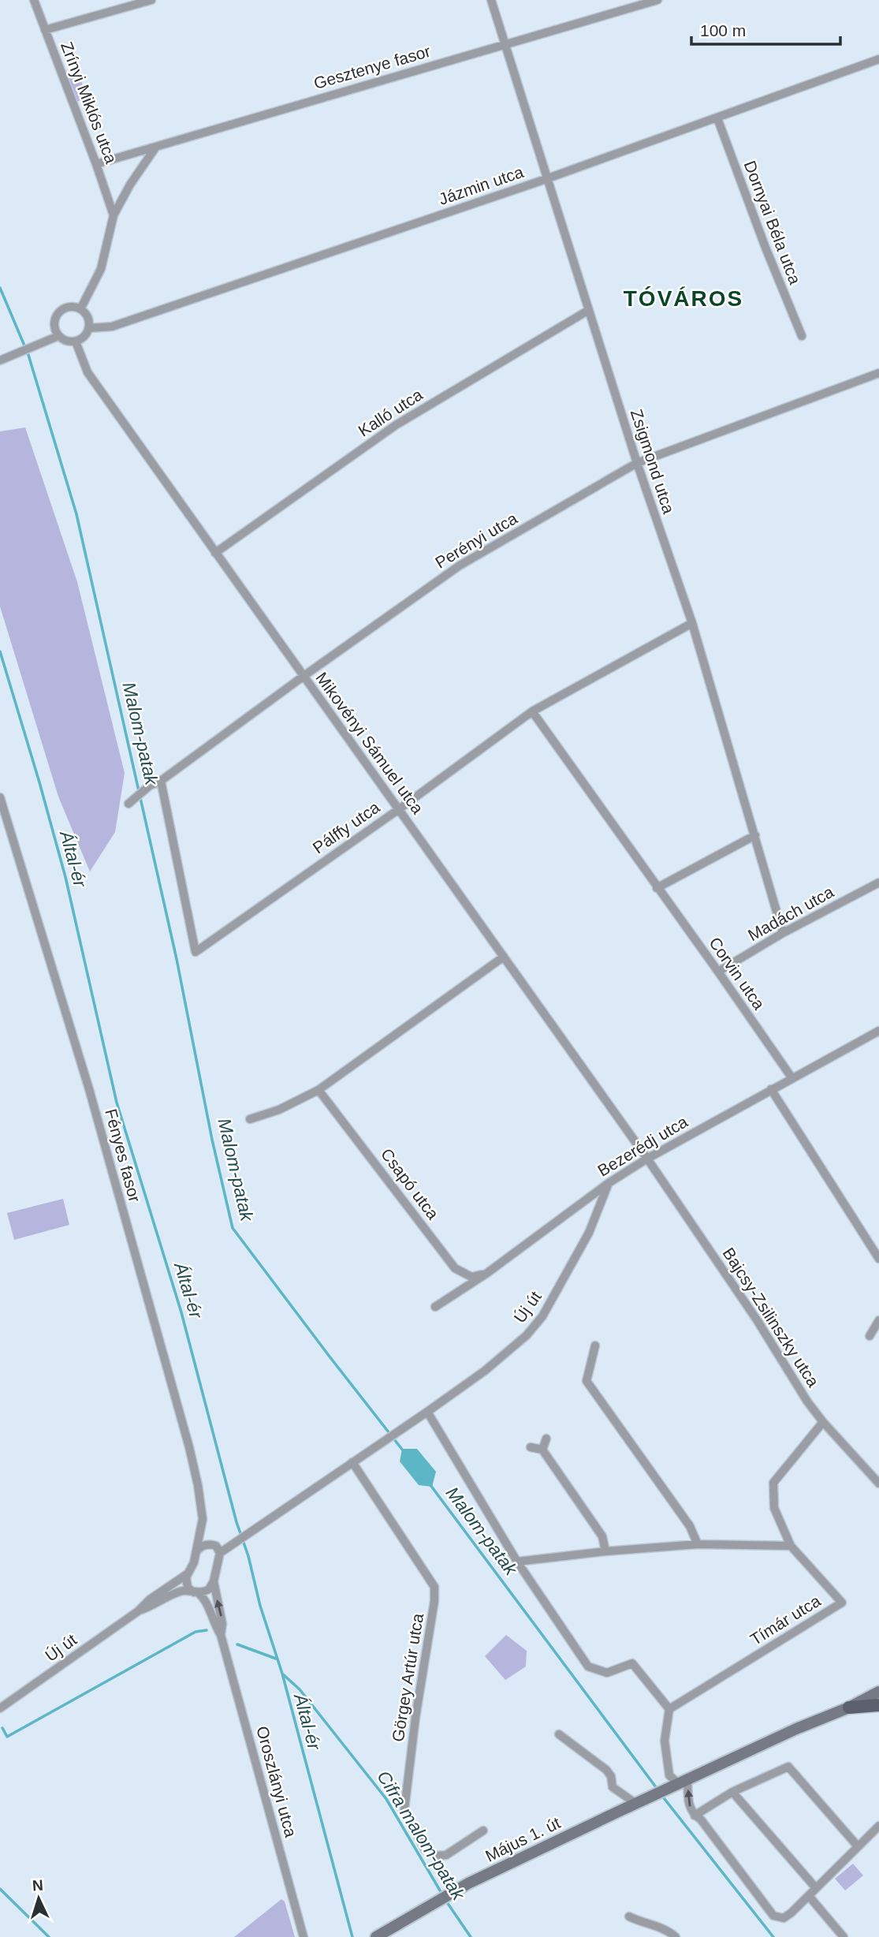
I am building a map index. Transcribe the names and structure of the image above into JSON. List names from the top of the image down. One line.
{"streets":{"main road":["Május 1. út"],"street":["Gesztenye fasor","Zrínyi Miklós utca","Jázmin utca","Dornyai Béla utca","Kalló utca","Zsigmond utca","Perényi utca","Mikovényi Sámuel utca","Pálffy utca","Madách utca","Corvin utca","Bezerédj utca","Fényes fasor","Csapó utca","Új út","Bajcsy-Zsilinszky utca","Tímár utca","Görgey Artúr utca","Oroszlányi utca"]},"crossings":[["Gesztenye fasor","Zrínyi Miklós utca"],["Gesztenye fasor","Zsigmond utca"],["Jázmin utca","Dornyai Béla utca"],["Jázmin utca","Zsigmond utca"],["Jázmin utca","Mikovényi Sámuel utca"],["Kalló utca","Zsigmond utca"],["Kalló utca","Mikovényi Sámuel utca"],["Zsigmond utca","Perényi utca"],["Zsigmond utca","Pálffy utca"],["Zsigmond utca","Madách utca"],["Perényi utca","Mikovényi Sámuel utca"],["Perényi utca","Pálffy utca"],["Mikovényi Sámuel utca","Pálffy utca"],["Mikovényi Sámuel utca","Bezerédj utca"],["Mikovényi Sámuel utca","Bajcsy-Zsilinszky utca"],["Pálffy utca","Corvin utca"],["Madách utca","Corvin utca"],["Corvin utca","Bezerédj utca"],["Bezerédj utca","Csapó utca"],["Bezerédj utca","Új út"],["Bezerédj utca","Bajcsy-Zsilinszky utca"],["Fényes fasor","Új út"],["Fényes fasor","Oroszlányi utca"],["Új út","Görgey Artúr utca"],["Új út","Oroszlányi utca"],["Bajcsy-Zsilinszky utca","Tímár utca"]],"districts":["TÓVÁROS"],"water":["Malom-patak","Által-ér","Cifra malom-patak"],"scale_bar":"100 m","north":"top"}
